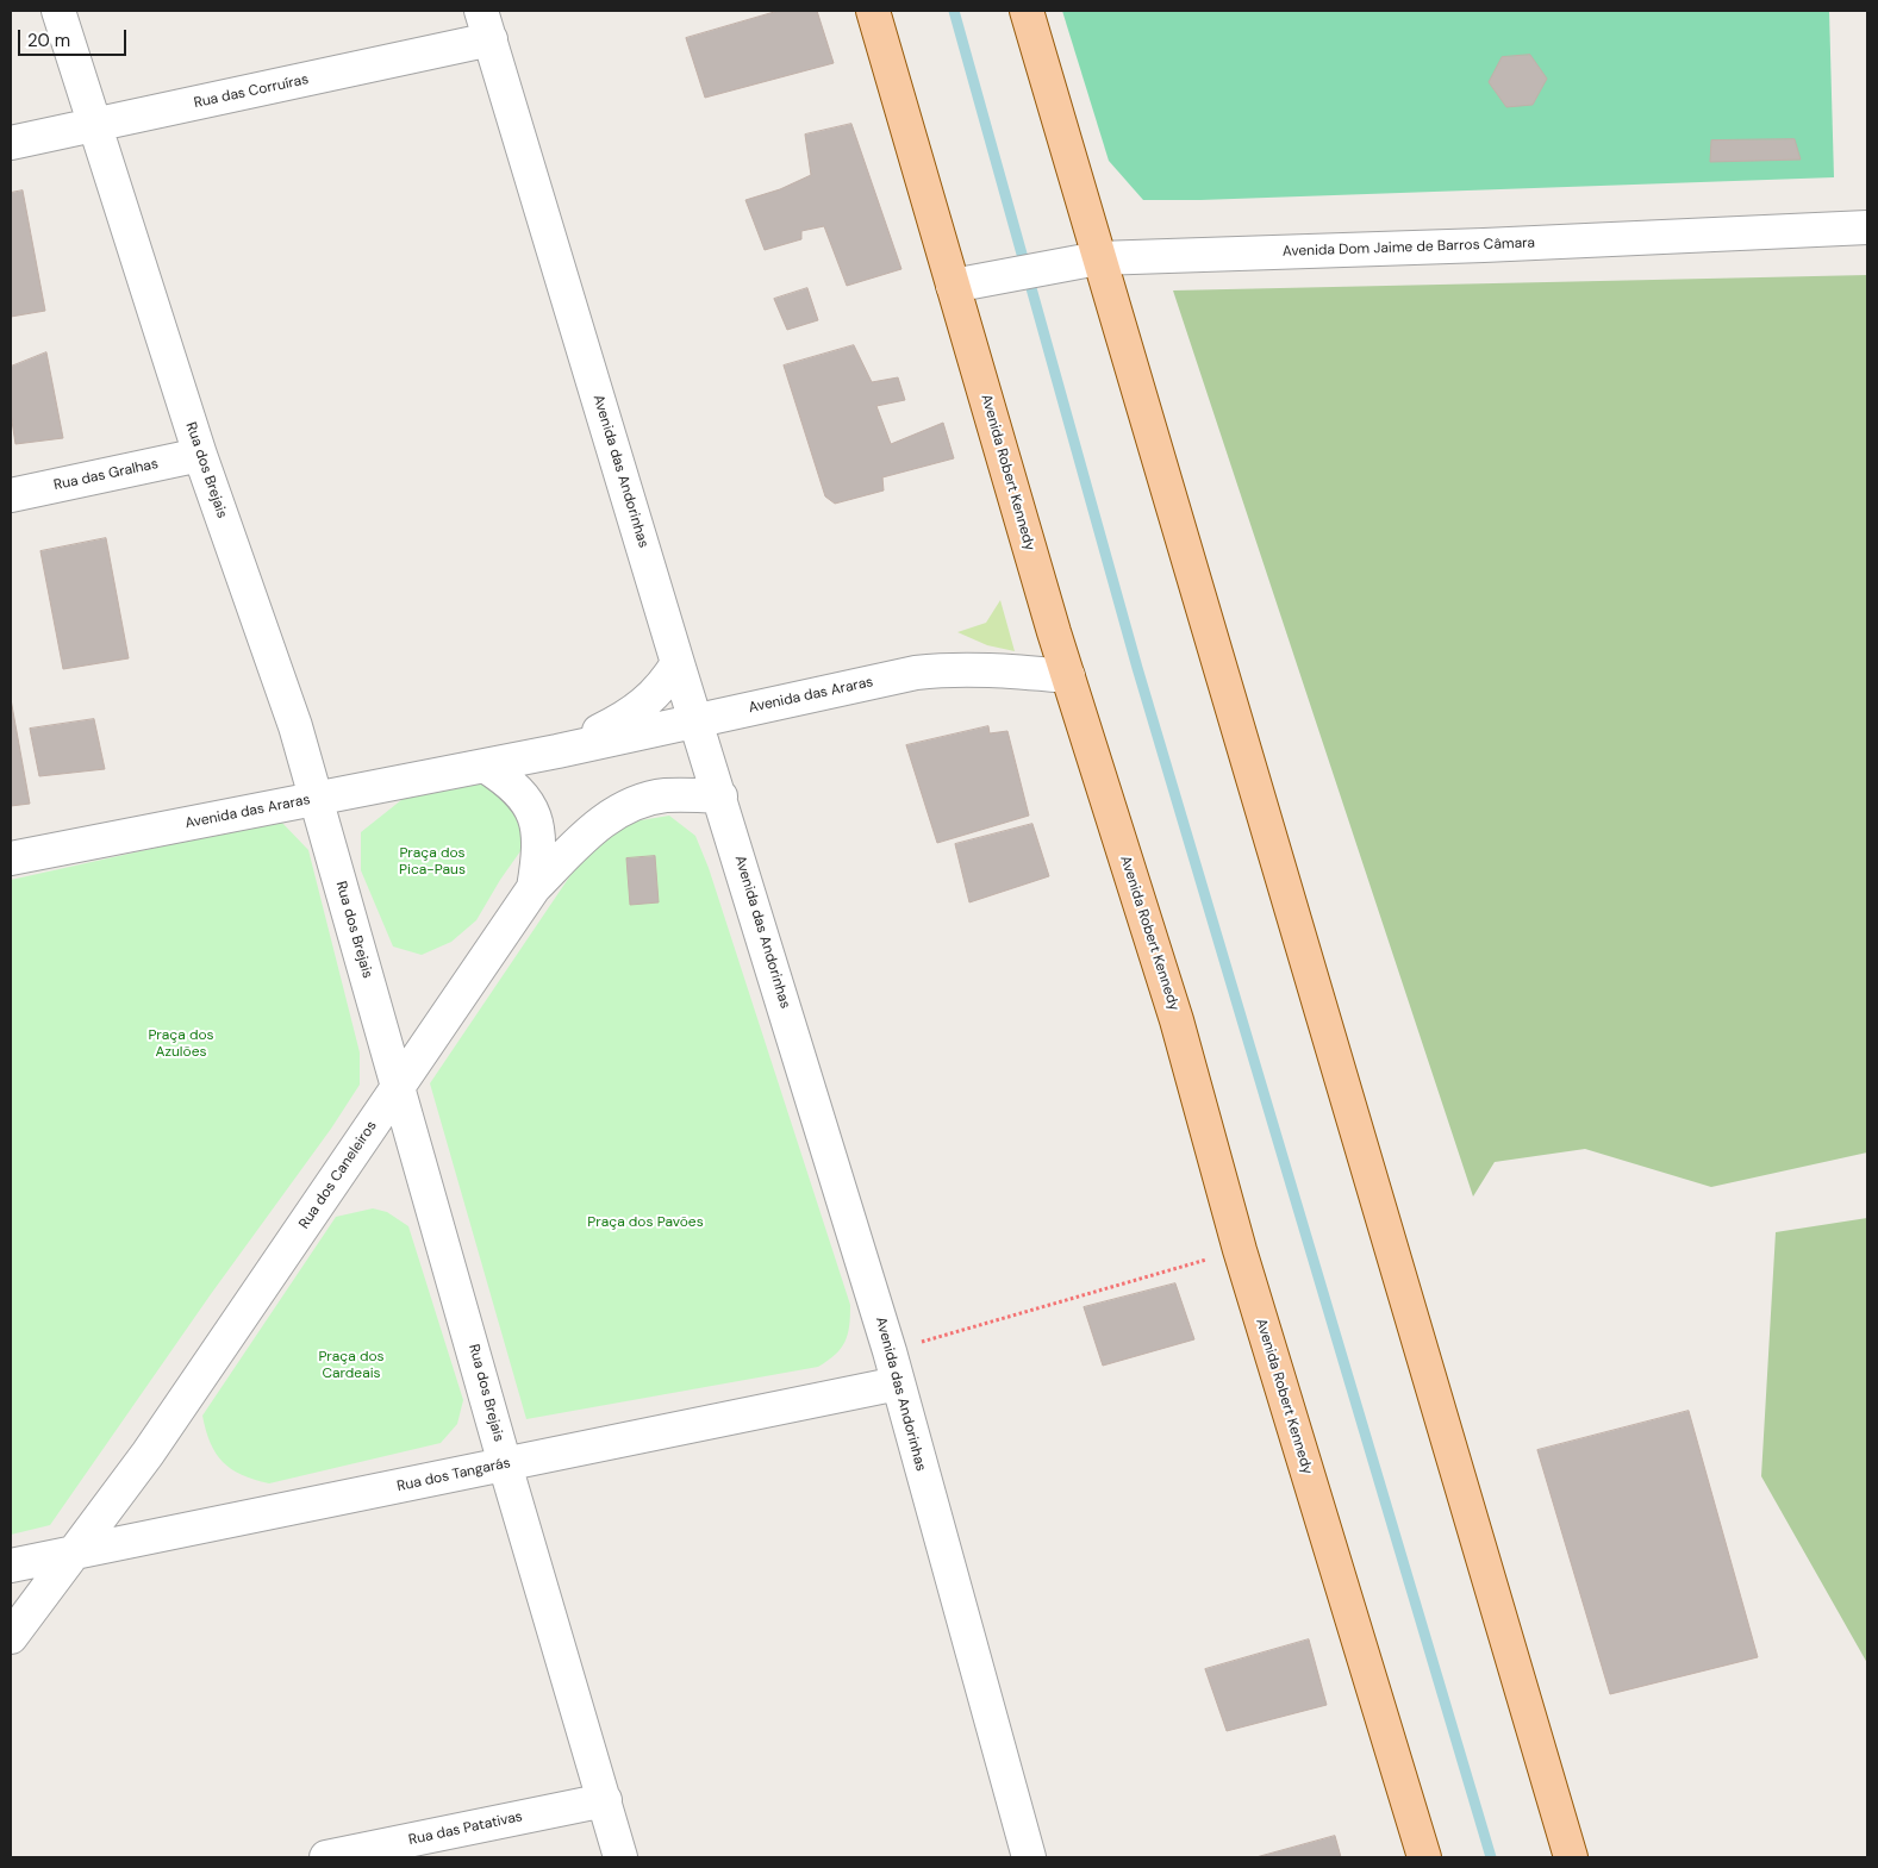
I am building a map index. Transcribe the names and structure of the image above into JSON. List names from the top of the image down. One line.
{"streets":{"main road":["Avenida Robert Kennedy"],"street":["Rua das Corruíras","Avenida Dom Jaime de Barros Câmara","Rua dos Brejais","Avenida das Andorinhas","Rua das Gralhas","Avenida das Araras","Rua dos Caneleiros","Rua dos Tangarás","Rua das Patativas"]},"crossings":[["Rua das Corruíras","Rua dos Brejais"],["Rua das Corruíras","Avenida das Andorinhas"],["Avenida Dom Jaime de Barros Câmara","Avenida Robert Kennedy"],["Rua dos Brejais","Rua das Gralhas"],["Rua dos Brejais","Avenida das Araras"],["Rua dos Brejais","Rua dos Caneleiros"],["Rua dos Brejais","Rua dos Tangarás"],["Rua dos Brejais","Rua das Patativas"],["Avenida das Andorinhas","Avenida das Araras"],["Avenida das Andorinhas","Rua dos Caneleiros"],["Avenida das Andorinhas","Rua dos Tangarás"],["Avenida Robert Kennedy","Avenida das Araras"],["Rua dos Caneleiros","Rua dos Tangarás"]],"parks":["Praça dos Pica-Paus","Praça dos Azulões","Praça dos Pavões","Praça dos Cardeais"],"scale_bar":"20 m"}
